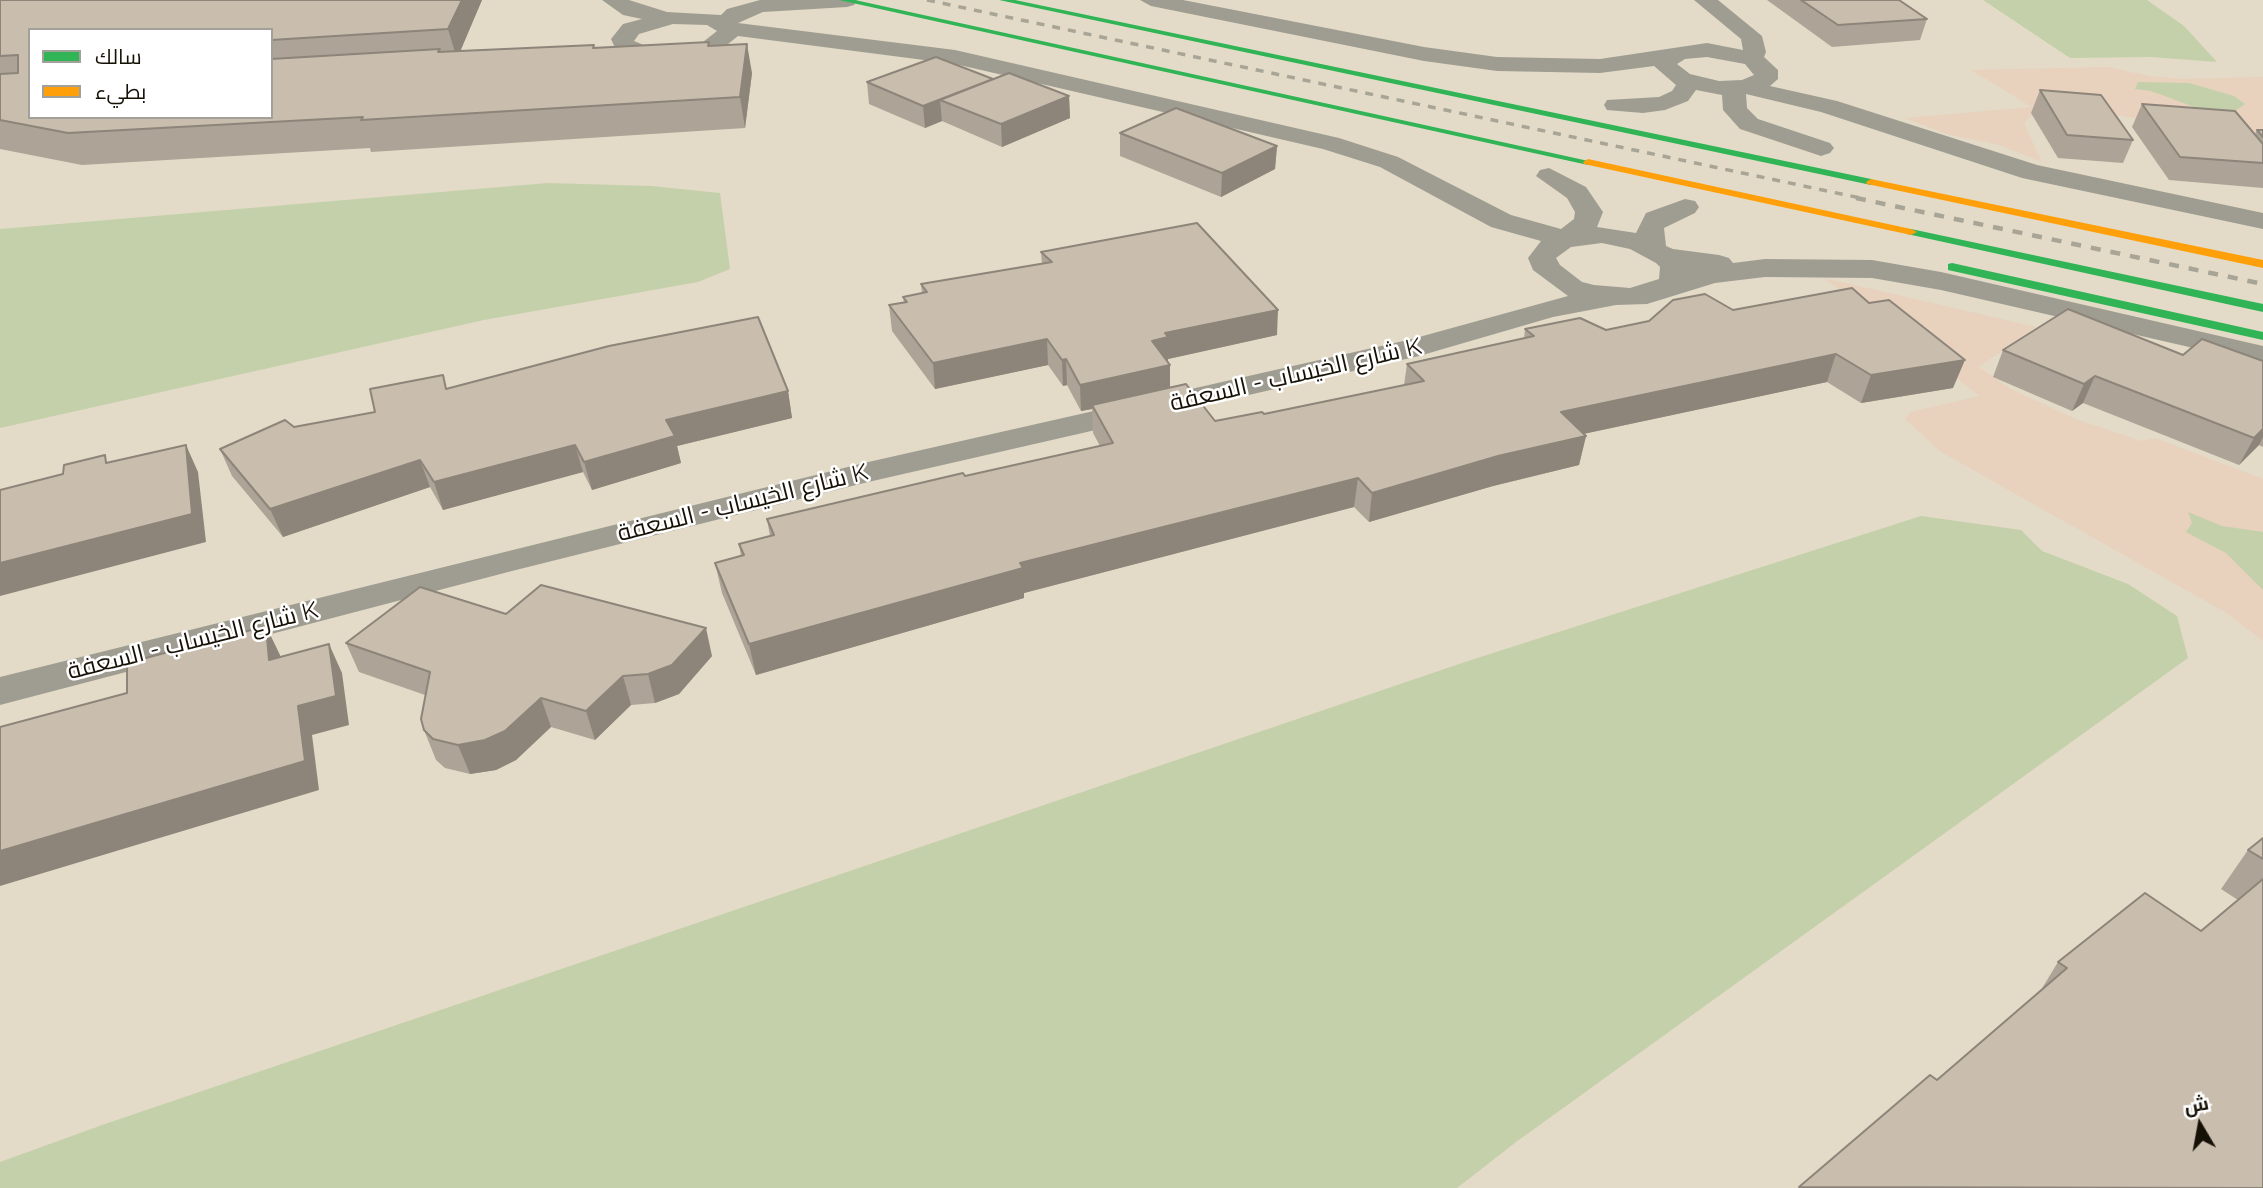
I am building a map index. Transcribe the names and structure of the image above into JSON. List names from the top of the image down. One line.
{"streets":{"street":["شارع الخيساب - السعفة K"]},"legend":["سالك","بطيء"],"north":"top"}
